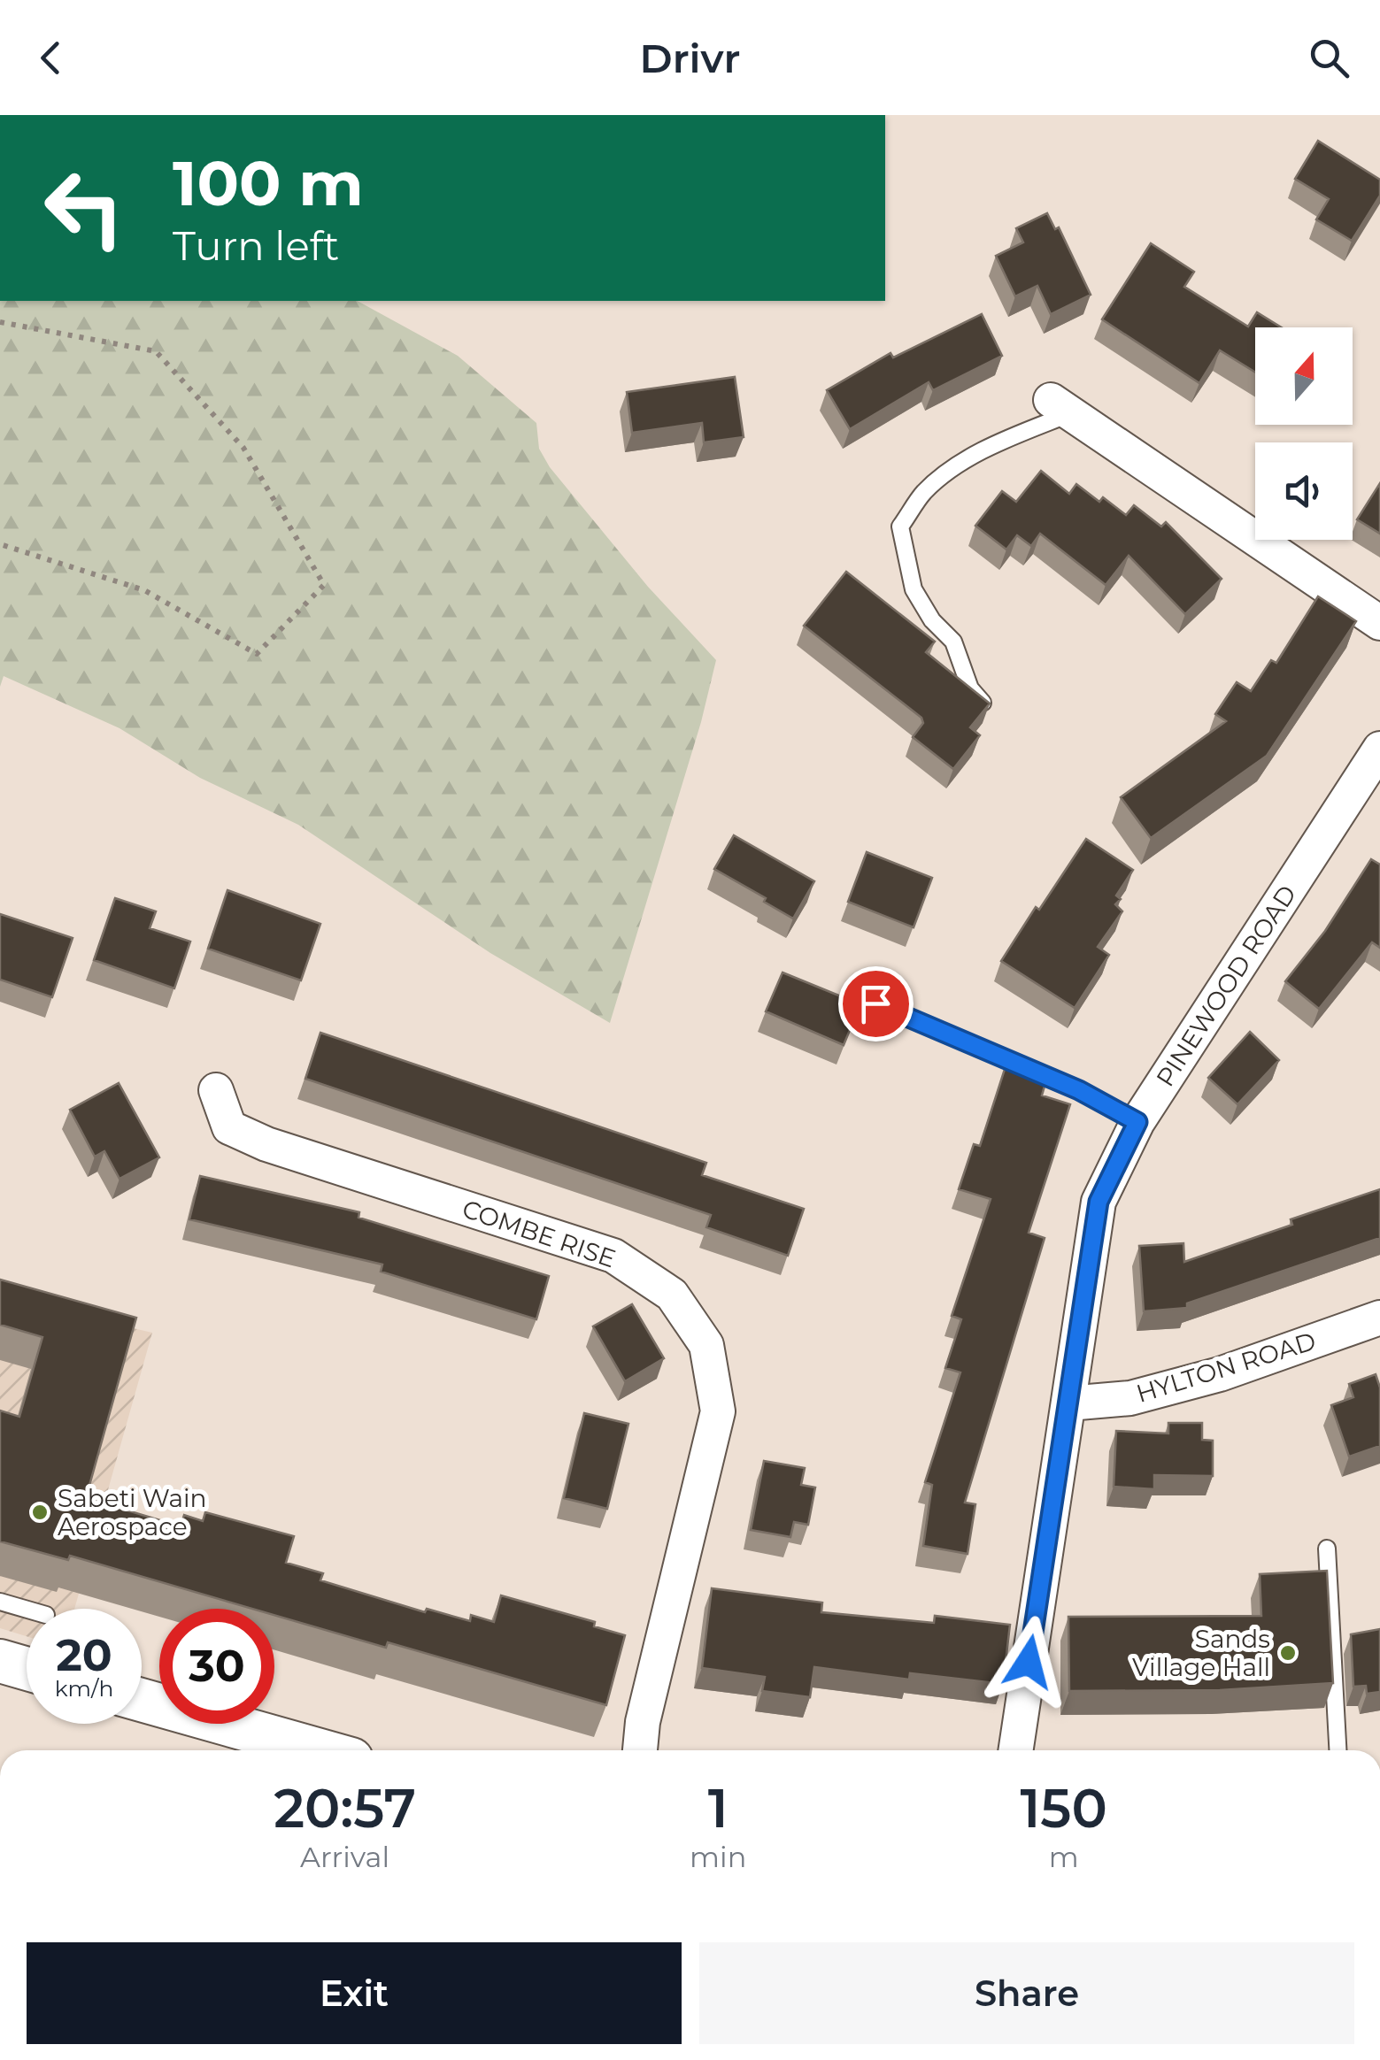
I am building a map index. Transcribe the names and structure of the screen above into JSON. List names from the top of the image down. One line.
{"streets":{"street":["PINEWOOD ROAD","COMBE RISE","HYLTON ROAD"]},"crossings":[["PINEWOOD ROAD","HYLTON ROAD"]],"places":["Sabeti Wain Aerospace","Sands Village Hall"],"north":"top","page":{"header":"Drivr","turn":["100 m","Turn left"],"speed":"20 km/h","limit":"30","eta":["20:57","Arrival","1","min","150","m"],"buttons":["Exit","Share"]}}
